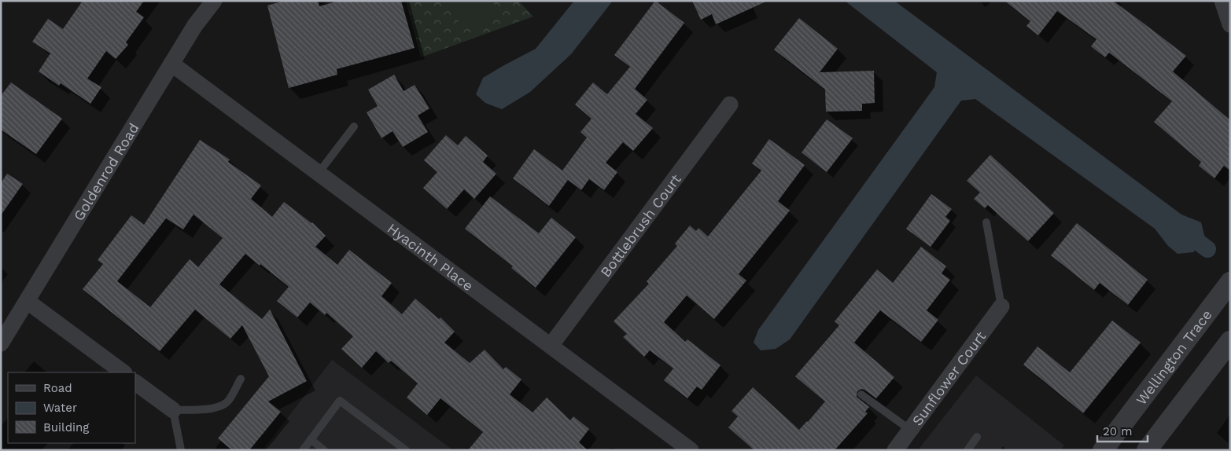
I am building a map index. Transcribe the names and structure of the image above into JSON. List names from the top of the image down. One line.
{"streets":{"street":["Goldenrod Road","Bottlebrush Court","Hyacinth Place","Wellington Trace","Sunflower Court"]},"crossings":[["Goldenrod Road","Hyacinth Place"],["Bottlebrush Court","Hyacinth Place"]],"legend":["Road","Water","Building"],"scale_bar":"20 m"}
